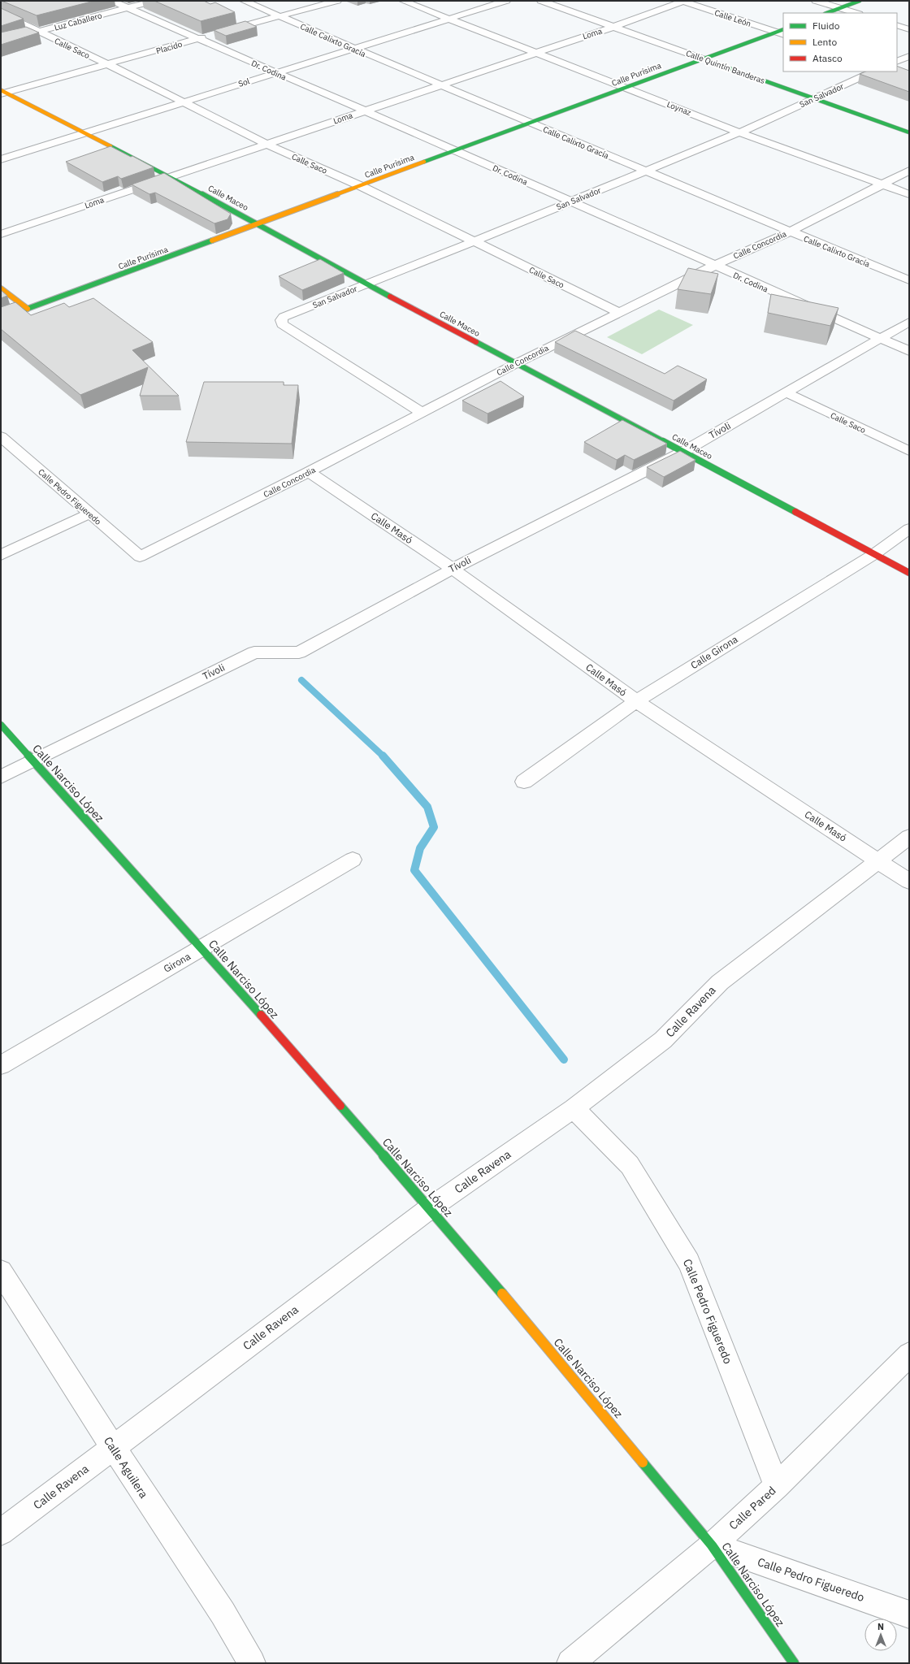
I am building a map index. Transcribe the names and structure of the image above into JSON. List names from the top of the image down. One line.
{"streets":{"street":["Calle León","Luz Caballero","Loma","Calle Calixto Gracía","Placido","Calle Saco","Calle Quintín Banderas","Dr. Codina","Calle Purísima","Sol","San Salvador","Loynaz","Calle Maceo","Calle Concordia","Tívoli","Calle Pedro Figueredo","Calle Masó","Calle Girona","Calle Narciso López","Girona","Calle Ravena","Calle Aguilera","Calle Pared"]},"crossings":[["Calle León","Loma"],["Calle León","Calle Purísima"],["Luz Caballero","Calle Saco"],["Luz Caballero","Dr. Codina"],["Loma","Calle Calixto Gracía"],["Loma","Calle Saco"],["Loma","Calle Quintín Banderas"],["Loma","Dr. Codina"],["Loma","Loynaz"],["Loma","Calle Maceo"],["Calle Calixto Gracía","Calle Purísima"],["Calle Calixto Gracía","Sol"],["Calle Calixto Gracía","San Salvador"],["Calle Calixto Gracía","Calle Concordia"],["Placido","Calle Saco"],["Placido","Dr. Codina"],["Placido","Calle Maceo"],["Calle Saco","Calle Purísima"],["Calle Saco","Sol"],["Calle Saco","San Salvador"],["Calle Saco","Calle Concordia"],["Calle Saco","Tívoli"],["Calle Quintín Banderas","Calle Purísima"],["Calle Quintín Banderas","San Salvador"],["Dr. Codina","Calle Purísima"],["Dr. Codina","Sol"],["Dr. Codina","San Salvador"],["Dr. Codina","Calle Concordia"],["Dr. Codina","Tívoli"],["Calle Purísima","Loynaz"],["Calle Purísima","Calle Maceo"],["Sol","Loynaz"],["Sol","Calle Maceo"],["San Salvador","Loynaz"],["San Salvador","Calle Maceo"],["San Salvador","Calle Concordia"],["Loynaz","Calle Concordia"],["Calle Maceo","Calle Concordia"],["Calle Maceo","Tívoli"],["Calle Maceo","Calle Girona"],["Calle Concordia","Calle Pedro Figueredo"],["Calle Concordia","Calle Masó"],["Tívoli","Calle Masó"],["Tívoli","Calle Narciso López"],["Calle Pedro Figueredo","Calle Narciso López"],["Calle Pedro Figueredo","Calle Ravena"],["Calle Pedro Figueredo","Calle Pared"],["Calle Masó","Calle Girona"],["Calle Masó","Calle Ravena"],["Calle Narciso López","Girona"],["Calle Narciso López","Calle Ravena"],["Calle Narciso López","Calle Pared"],["Calle Ravena","Calle Aguilera"]],"legend":["Fluido","Lento","Atasco"],"north":"top"}
